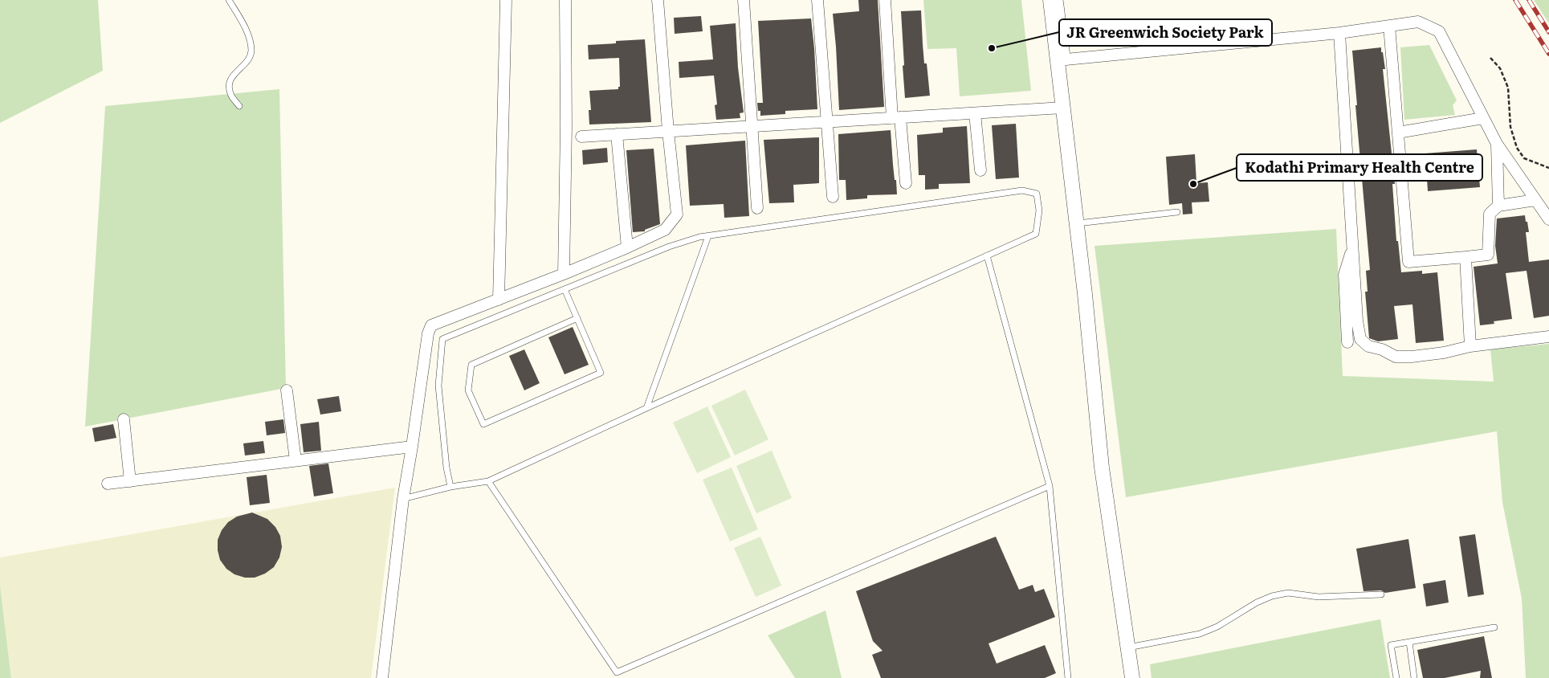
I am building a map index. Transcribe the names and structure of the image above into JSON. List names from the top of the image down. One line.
{"places":["JR Greenwich Society Park","Kodathi Primary Health Centre"]}
